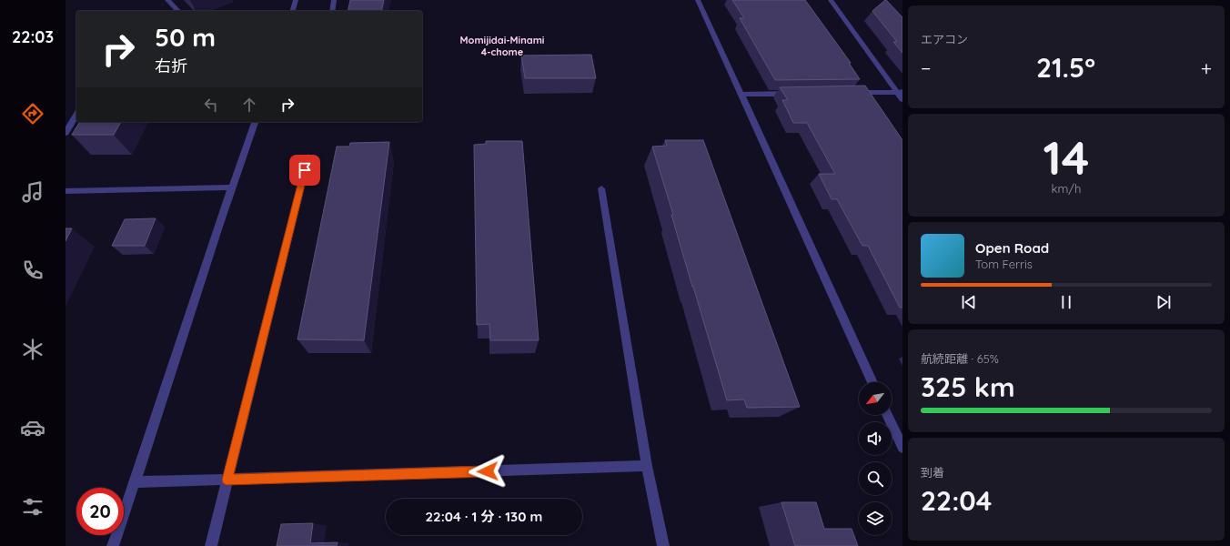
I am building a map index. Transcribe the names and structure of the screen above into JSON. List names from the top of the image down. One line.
{"districts":["Momijidai-Minami 4-chome"],"north":"bottom left","page":{"tabs":"22:03","tile":["エアコン",["14","km/h"],["航続距離 · 65%","325 km"],["到着","22:04"]],"turn":["50 m","右折"],"heat":["−","21.5°","+"],"song":["Open Road","Tom Ferris"],"limit":"20","trip":"22:04 · 1 分 · 130 m"}}
